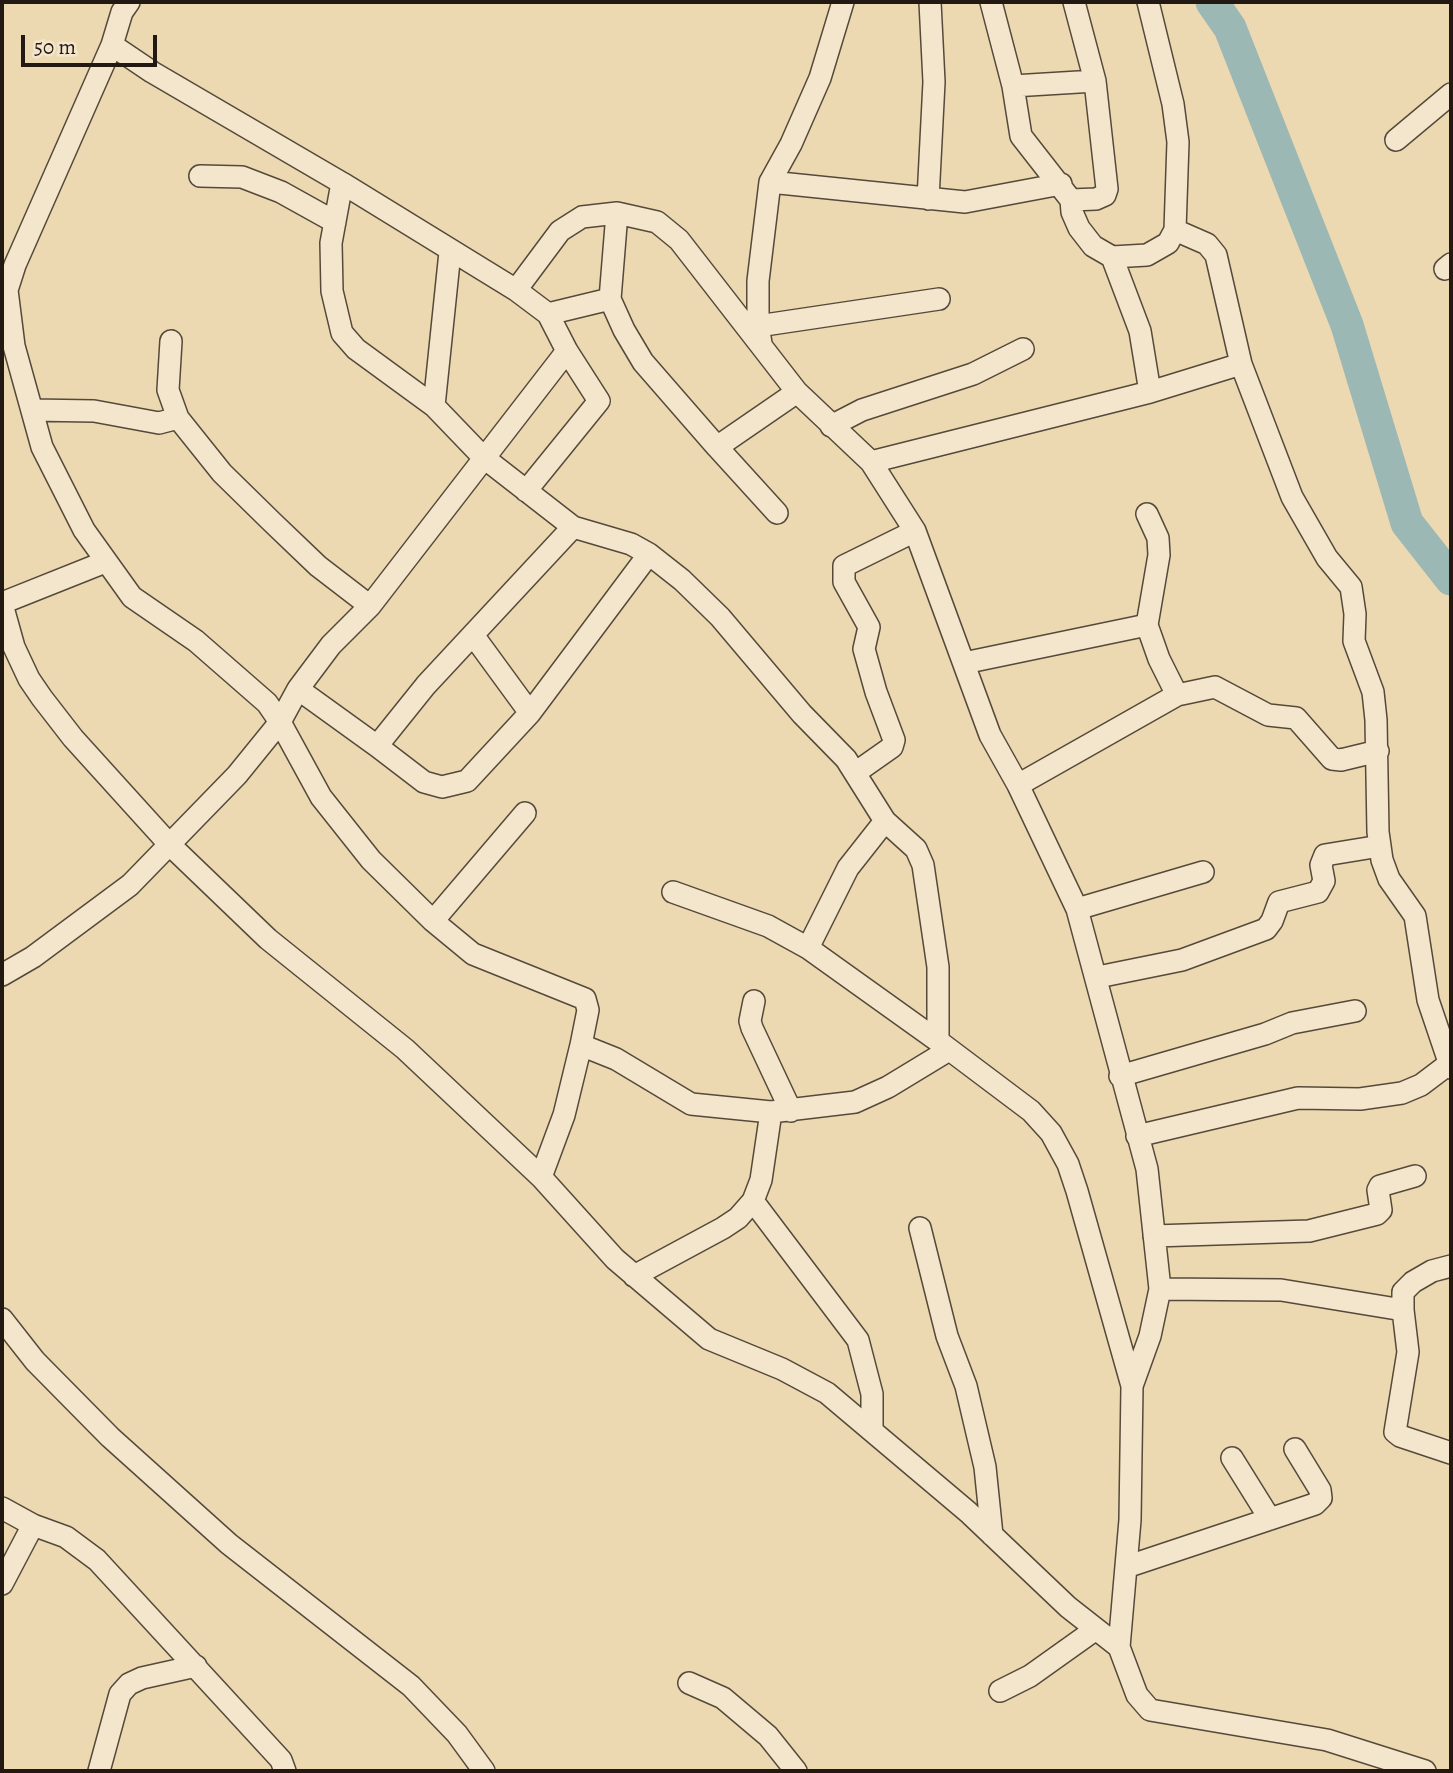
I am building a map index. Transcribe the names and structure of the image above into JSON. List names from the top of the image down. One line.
{"scale_bar":"50 m"}
